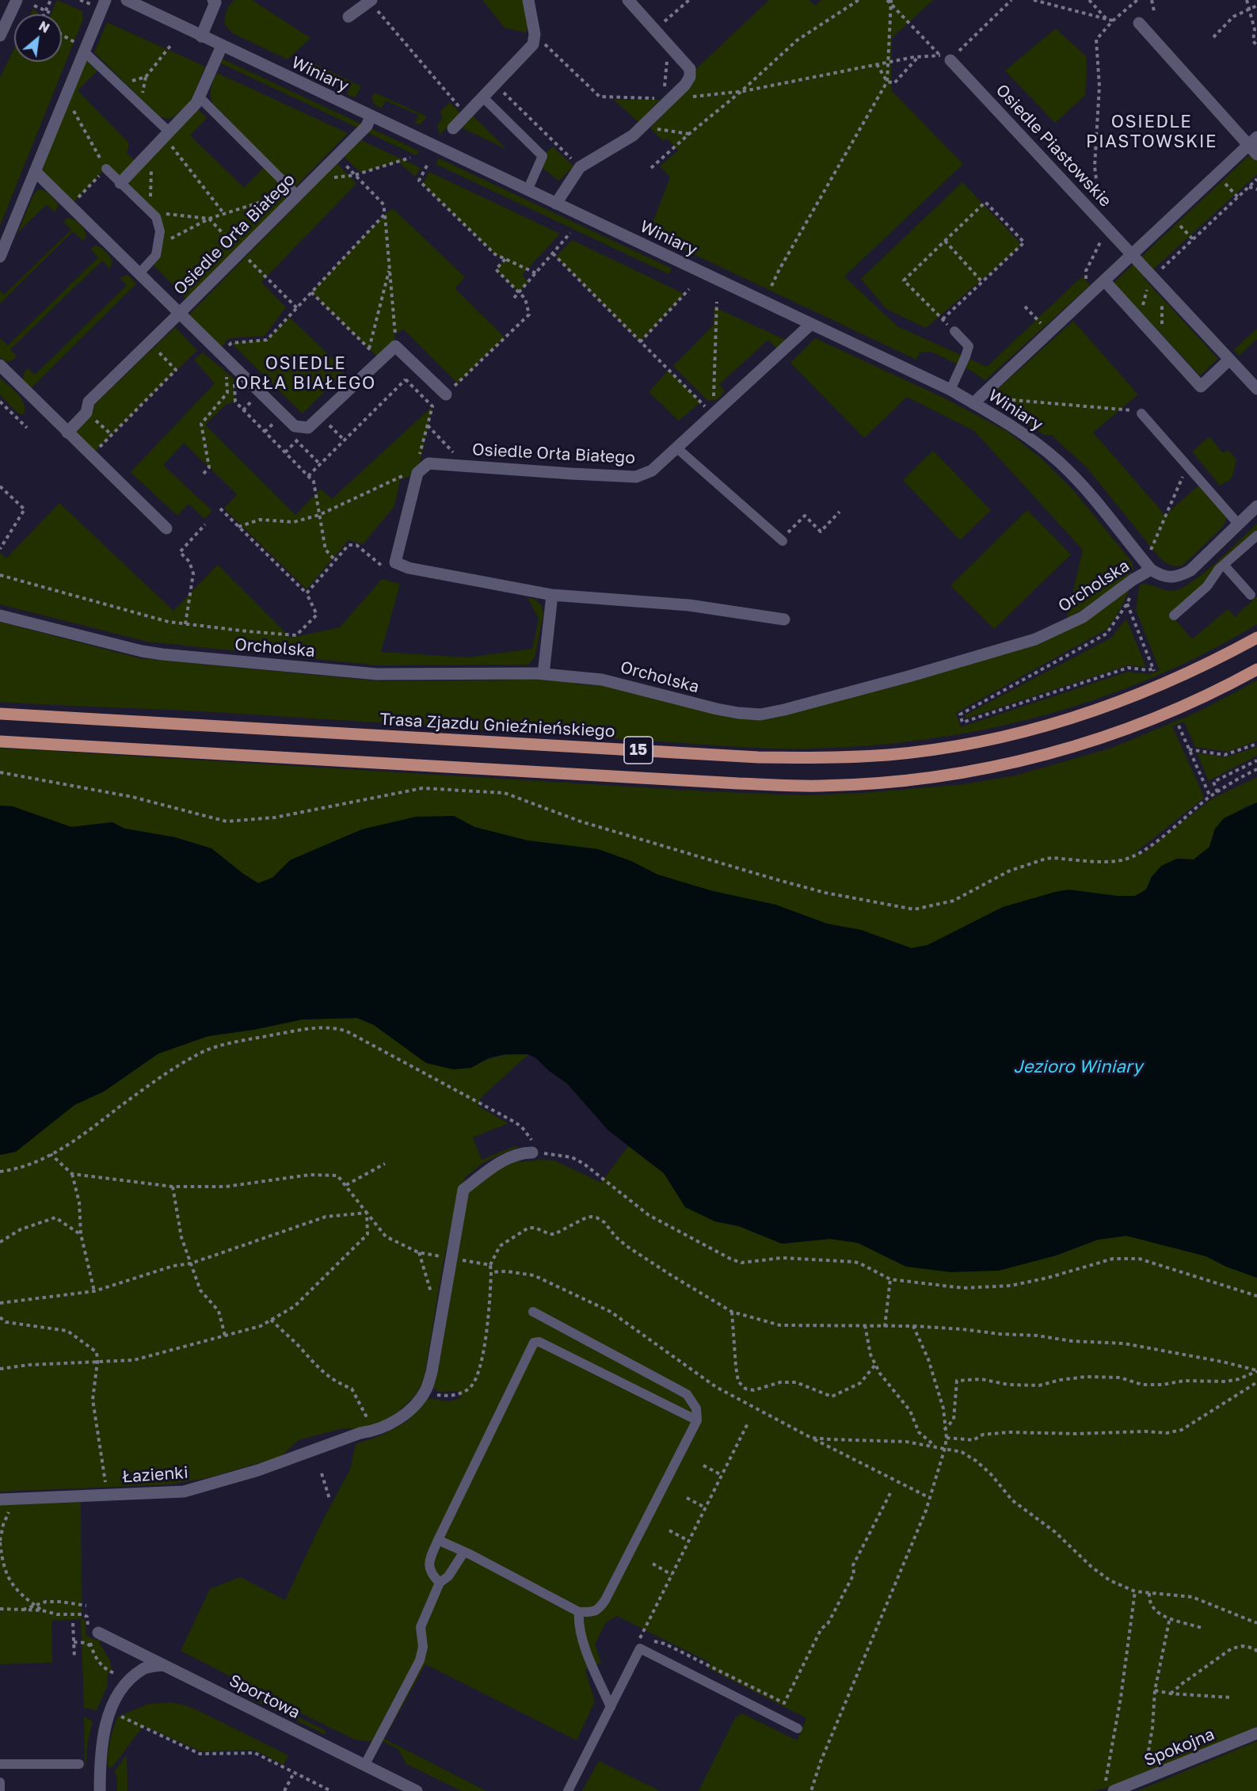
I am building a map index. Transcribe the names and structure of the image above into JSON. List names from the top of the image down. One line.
{"streets":{"main road":["Trasa Zjazdu Gnieźnieńskiego","15"],"street":["Winiary","Osiedle Piastowskie","Osiedle Orła Białego","Orcholska","Łazienki","Sportowa","Spokojna"]},"crossings":[["Winiary","Osiedle Orła Białego"],["Winiary","Orcholska"]],"districts":["OSIEDLE PIASTOWSKIE","OSIEDLE ORŁA BIAŁEGO"],"water":["Jezioro Winiary"],"north":"top right"}
